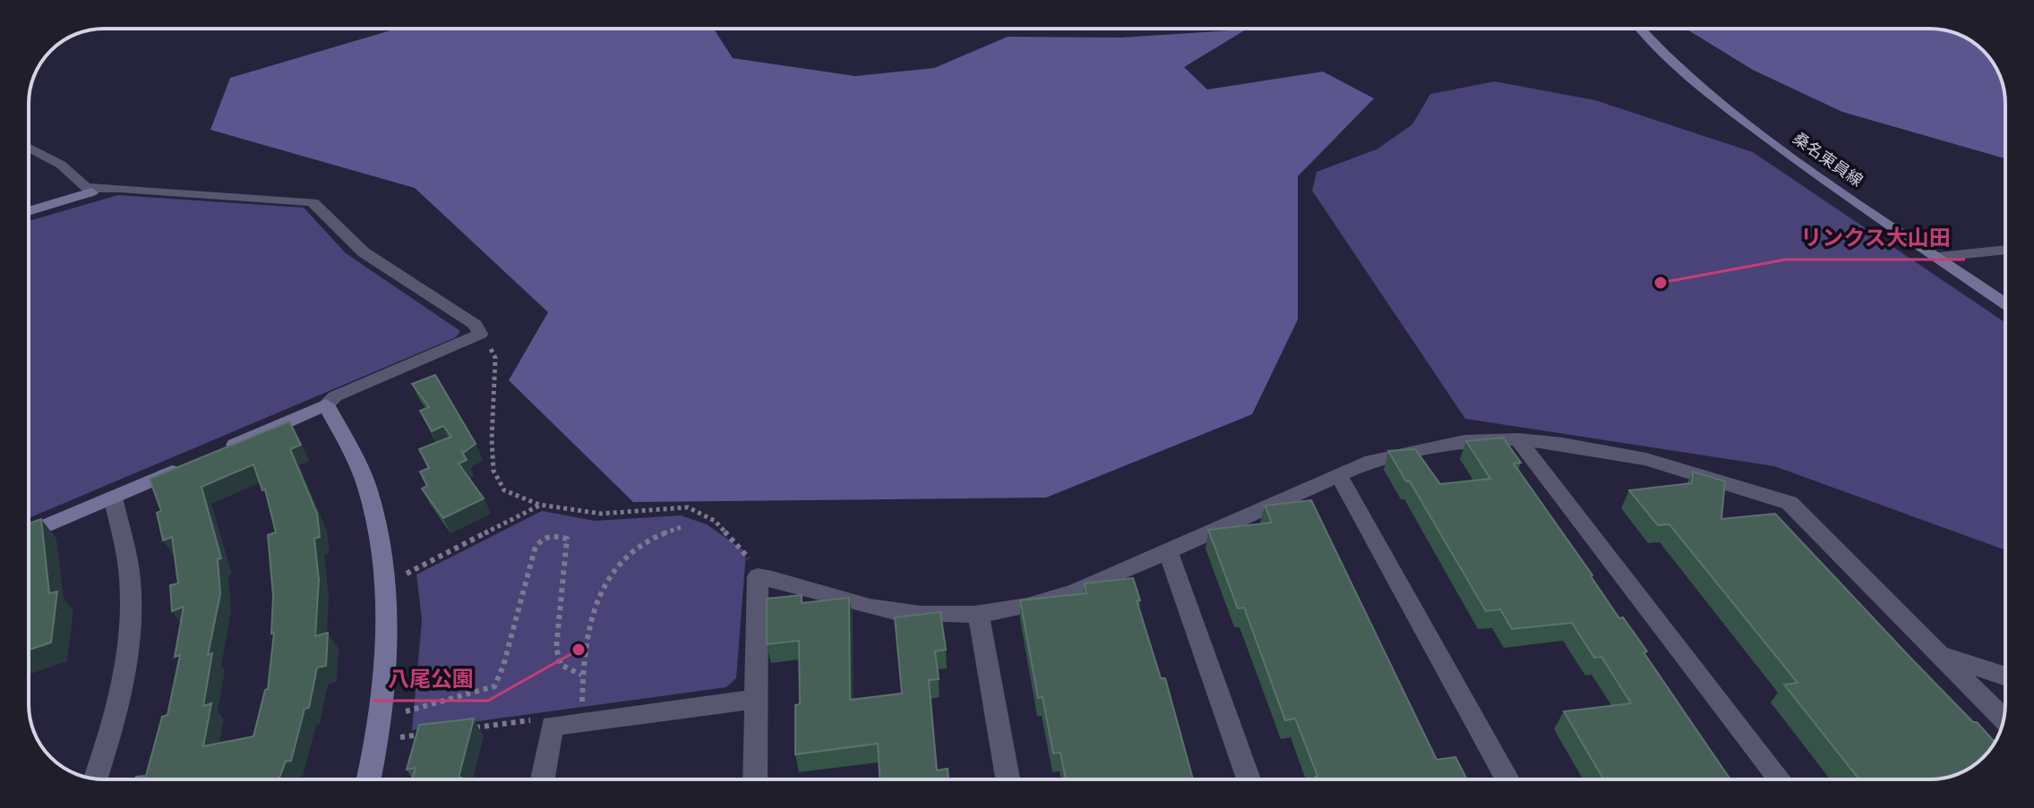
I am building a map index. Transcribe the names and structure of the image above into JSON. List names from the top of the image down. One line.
{"streets":{"main road":["桑名東員線"]},"places":["リンクス大山田","八尾公園"]}
